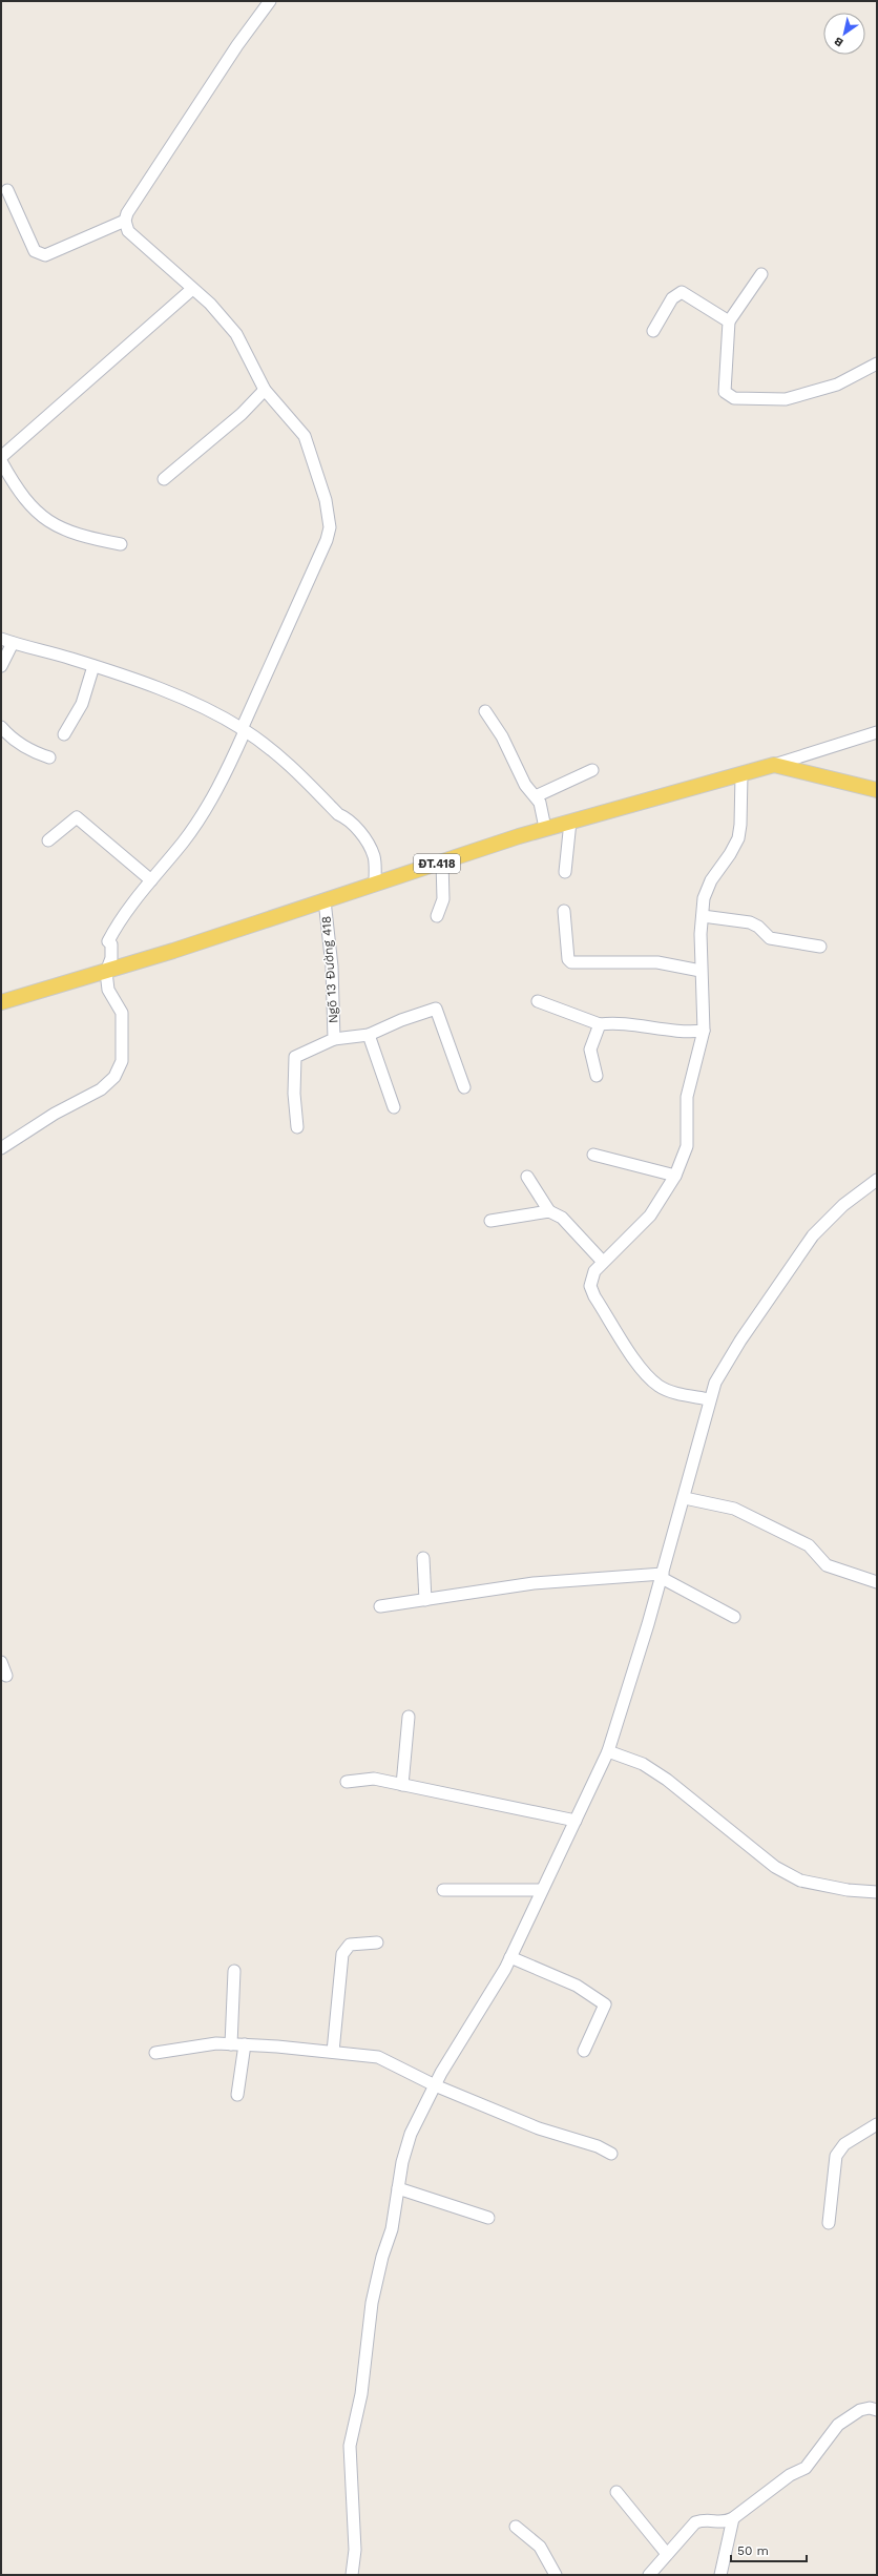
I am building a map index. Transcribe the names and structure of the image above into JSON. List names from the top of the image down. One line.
{"streets":{"main road":["ĐT.418"],"street":["Ngõ 13 Đường 418"]},"crossings":[["ĐT.418","Ngõ 13 Đường 418"]],"scale_bar":"50 m","north":"bottom left"}
